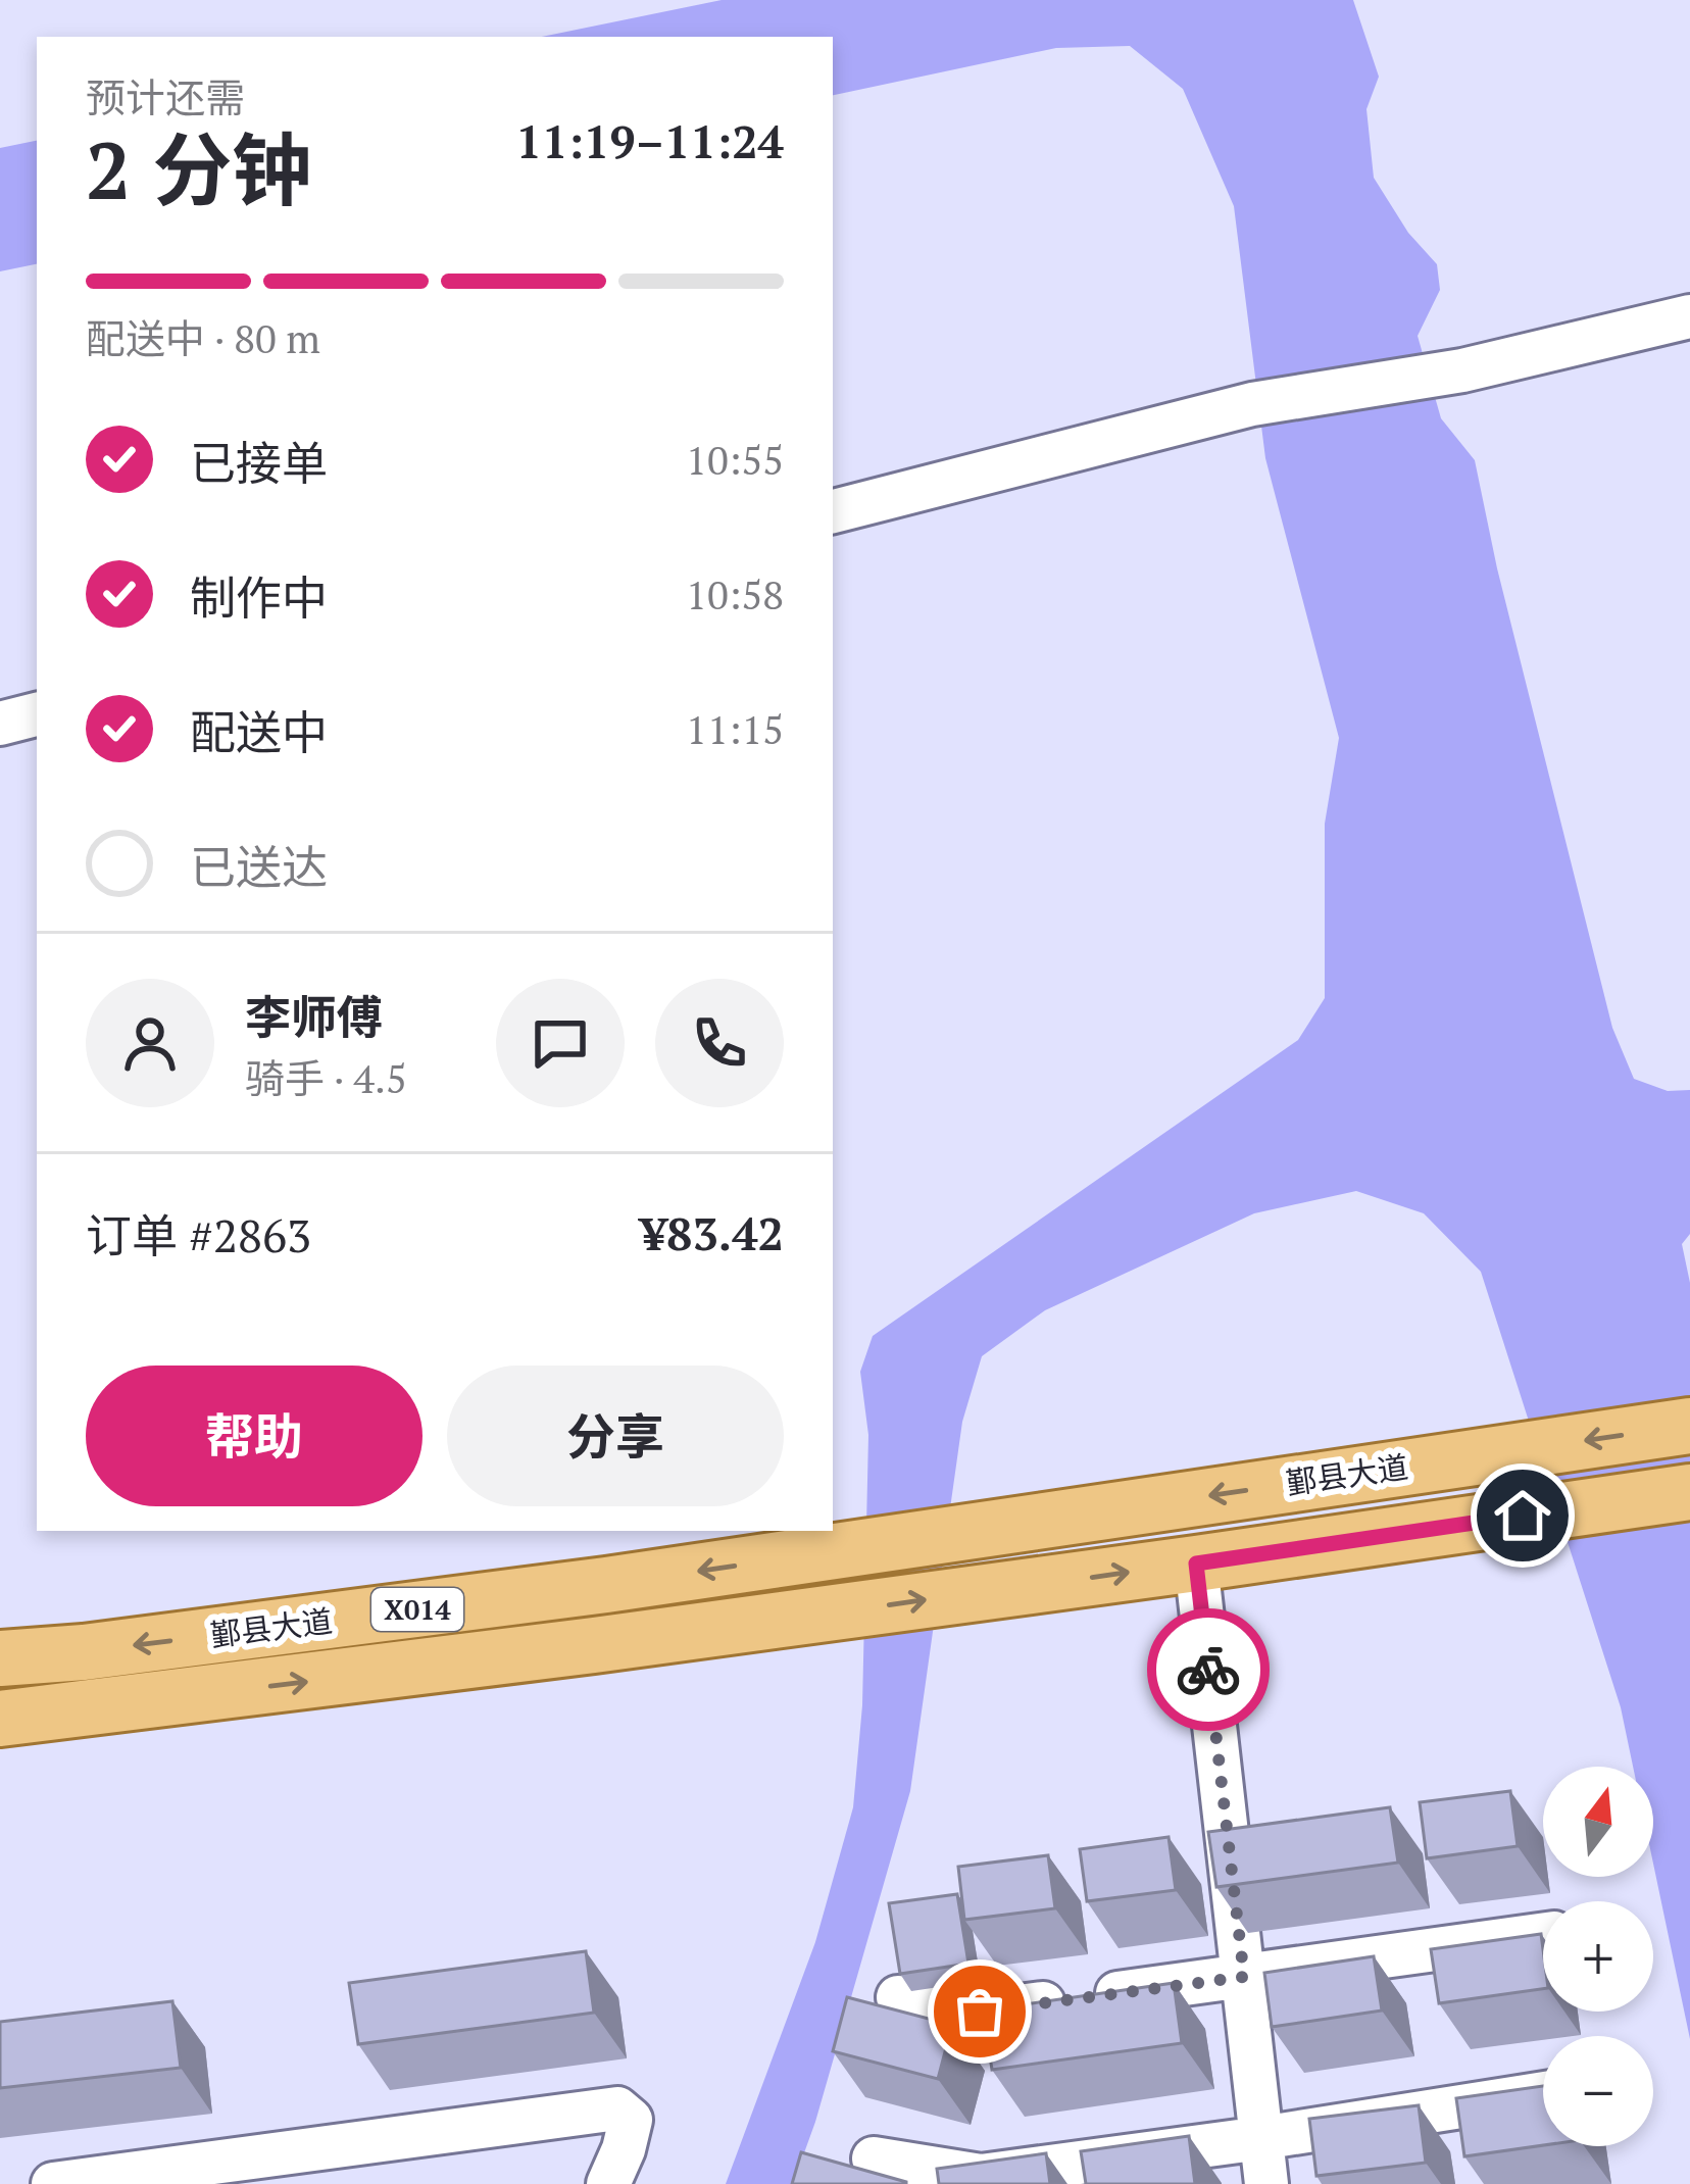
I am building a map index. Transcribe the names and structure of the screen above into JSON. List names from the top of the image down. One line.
{"streets":{"main road":["鄞县大道","X014"]},"north":"top","page":{"heading":["2 分钟","预计还需","11:19–11:24"],"panel":["李师傅","骑手 · 4.5","订单 #2863","¥83.42"],"bar":"配送中 · 80 m","list":[["已接单","10:55"],["制作中","10:58"],["配送中","11:15"],"已送达"],"buttons":["帮助","分享"],"map_buttons":["+","−"]}}
